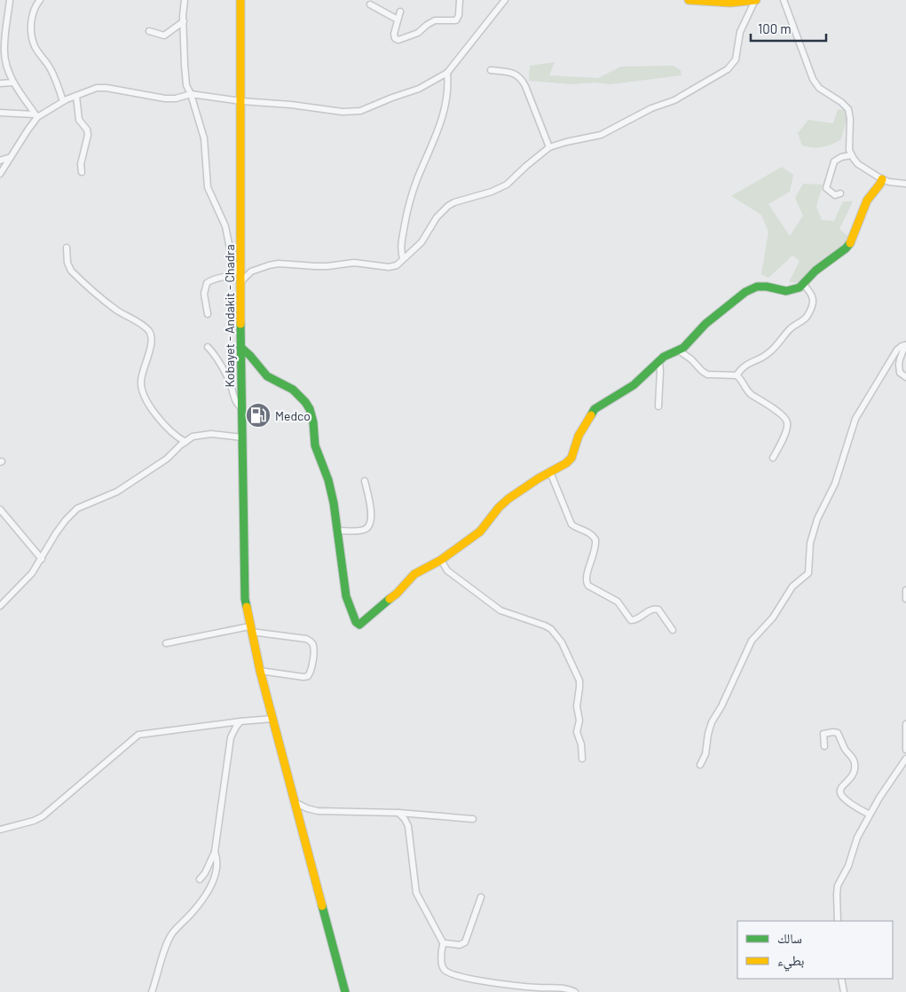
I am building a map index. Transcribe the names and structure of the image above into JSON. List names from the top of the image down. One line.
{"streets":{"main road":["Kobayet - Andakit - Chadra"]},"places":{"fuel station":["Medco"]},"legend":["سالك","بطيء"],"scale_bar":"100 m"}
